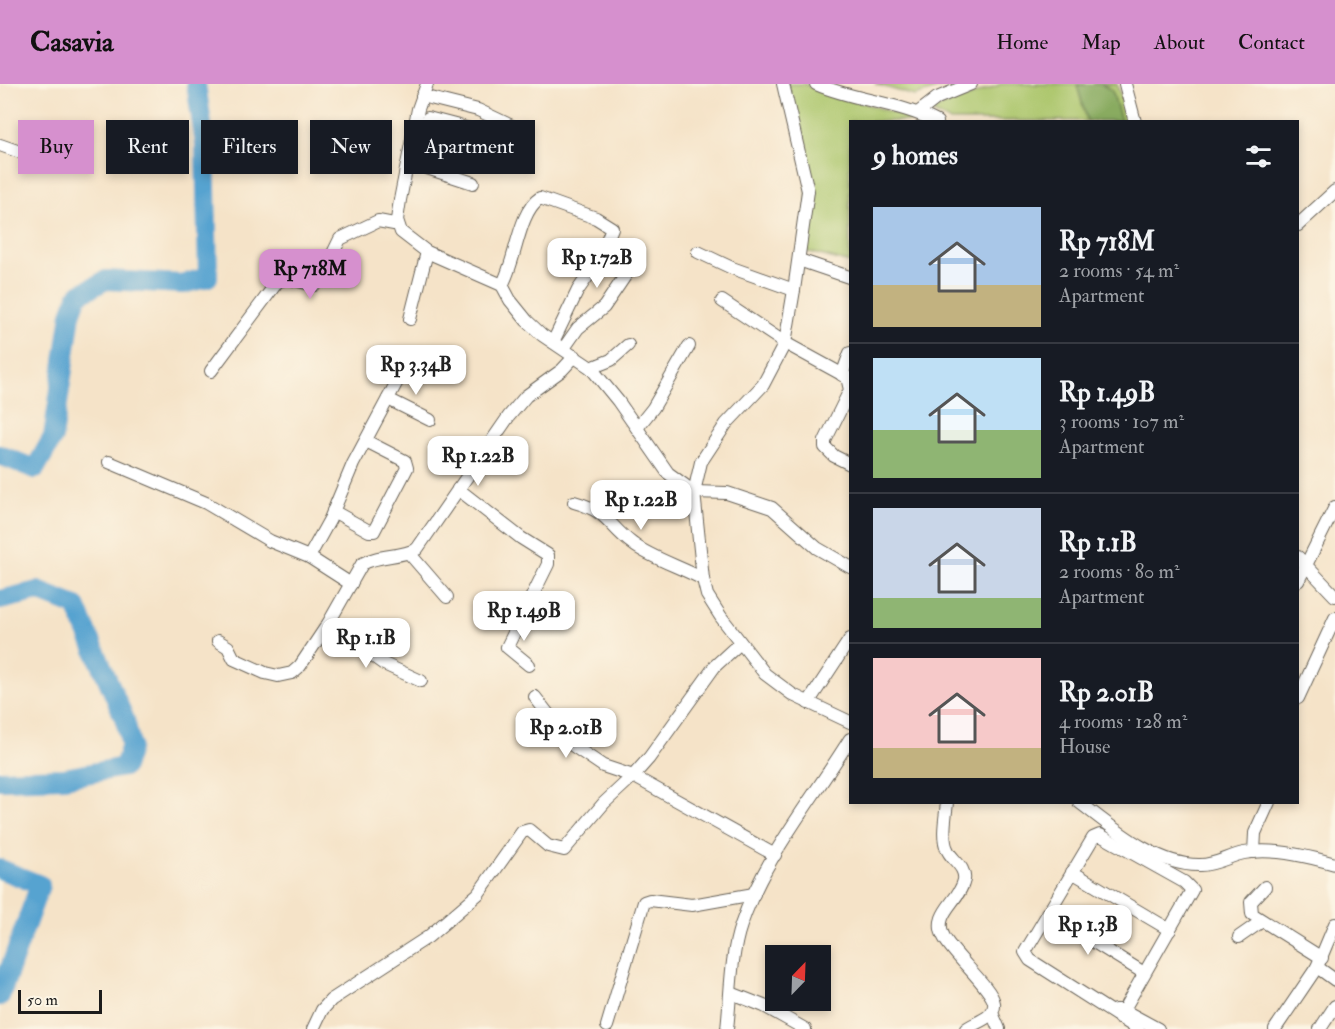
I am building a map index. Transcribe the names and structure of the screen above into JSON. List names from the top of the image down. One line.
{"scale_bar":"50 m","north":"top right","page":{"header":"Casavia","nav":["Home","Map","About","Contact"],"chip":["Buy","Rent","Filters","New","Apartment"],"heading":"9 homes","list":[{"name":"Rp 718M","note":"2 rooms · 54 m² · Apartment"},{"name":"Rp 1.49B","note":"3 rooms · 107 m² · Apartment"},{"name":"Rp 1.1B","note":"2 rooms · 80 m² · Apartment"},{"name":"Rp 2.01B","note":"4 rooms · 128 m² · House"}],"price":["Rp 1.72B","Rp 718M","Rp 3.34B","Rp 1.22B","Rp 1.22B","Rp 1.49B","Rp 1.1B","Rp 2.01B","Rp 1.3B"],"scale":"50 m"}}
